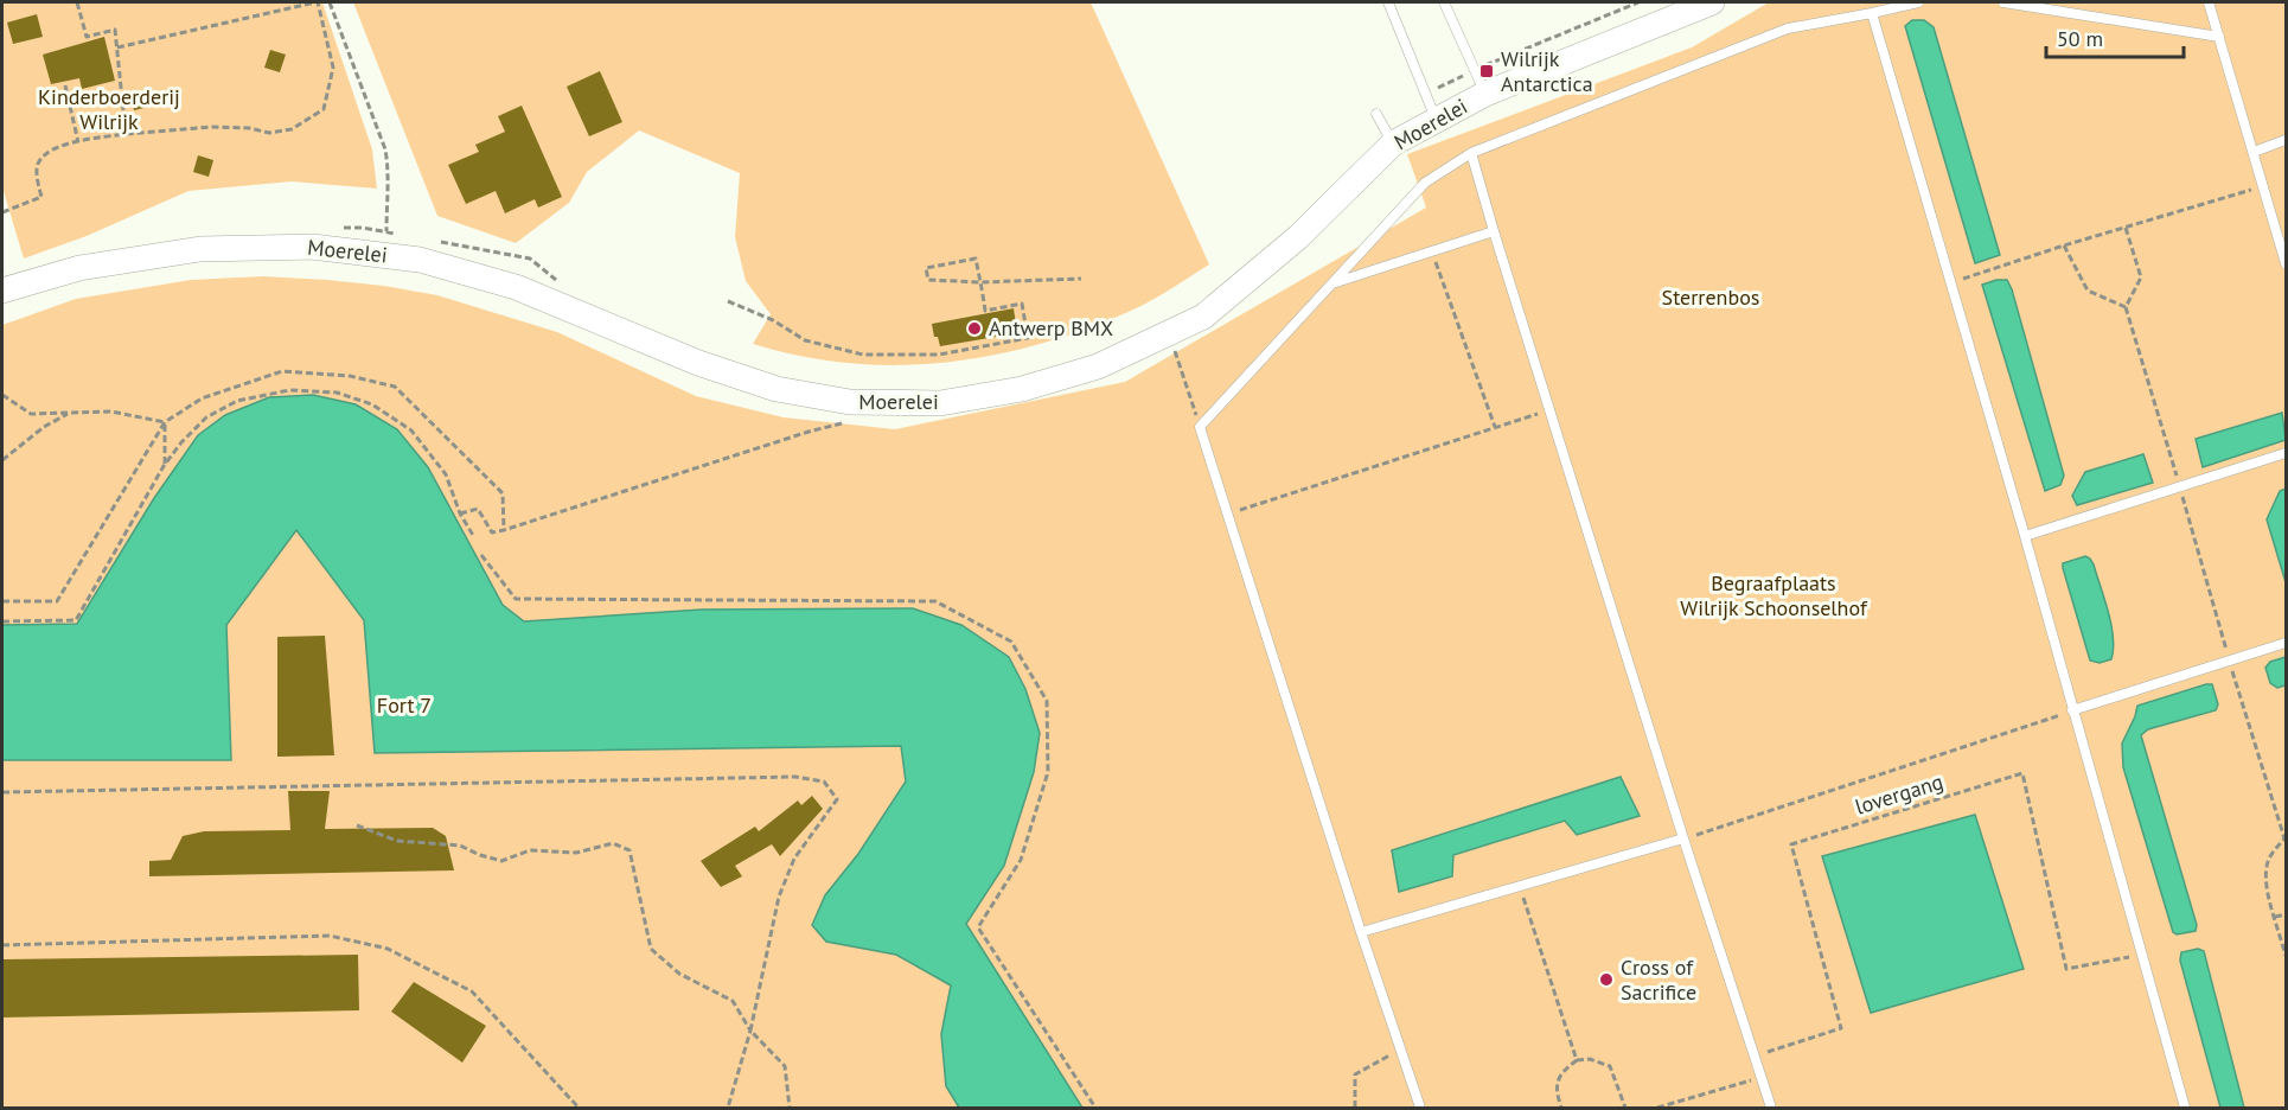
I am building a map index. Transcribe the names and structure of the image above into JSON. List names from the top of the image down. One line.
{"streets":{"street":["Moerelei"],"path":["lovergang"]},"parks":["Kinderboerderij Wilrijk","Sterrenbos","Begraafplaats Wilrijk Schoonselhof","Fort 7"],"places":{"transit":["Wilrijk Antarctica"],"other":["Antwerp BMX","Cross of Sacrifice"]},"scale_bar":"50 m"}
